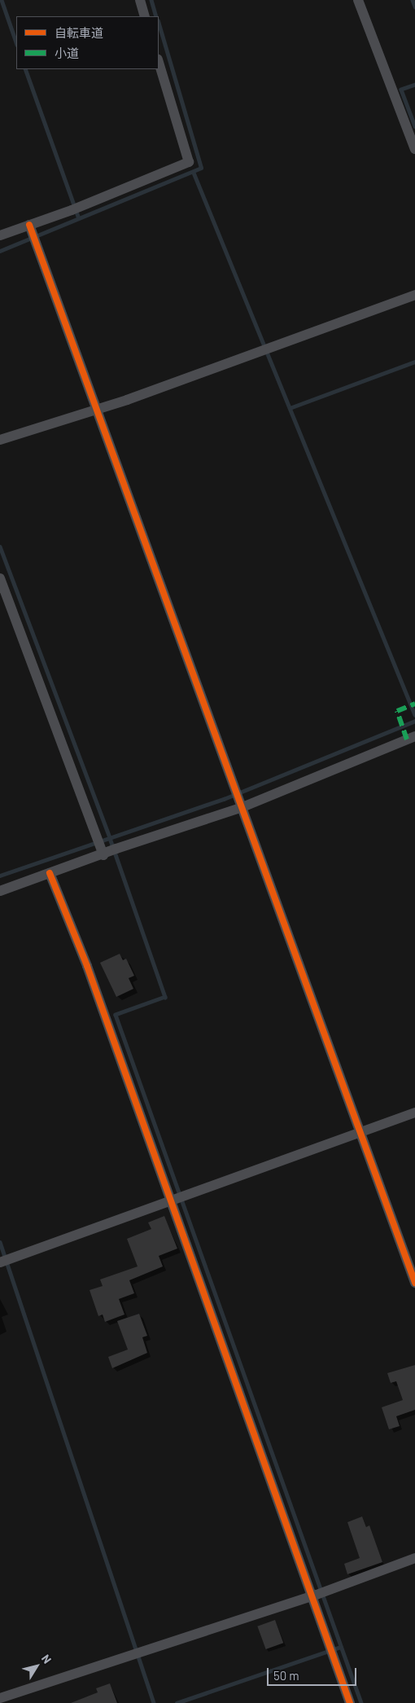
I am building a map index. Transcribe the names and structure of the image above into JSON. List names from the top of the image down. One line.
{"legend":["自転車道","小道"],"scale_bar":"50 m","north":"top right"}
